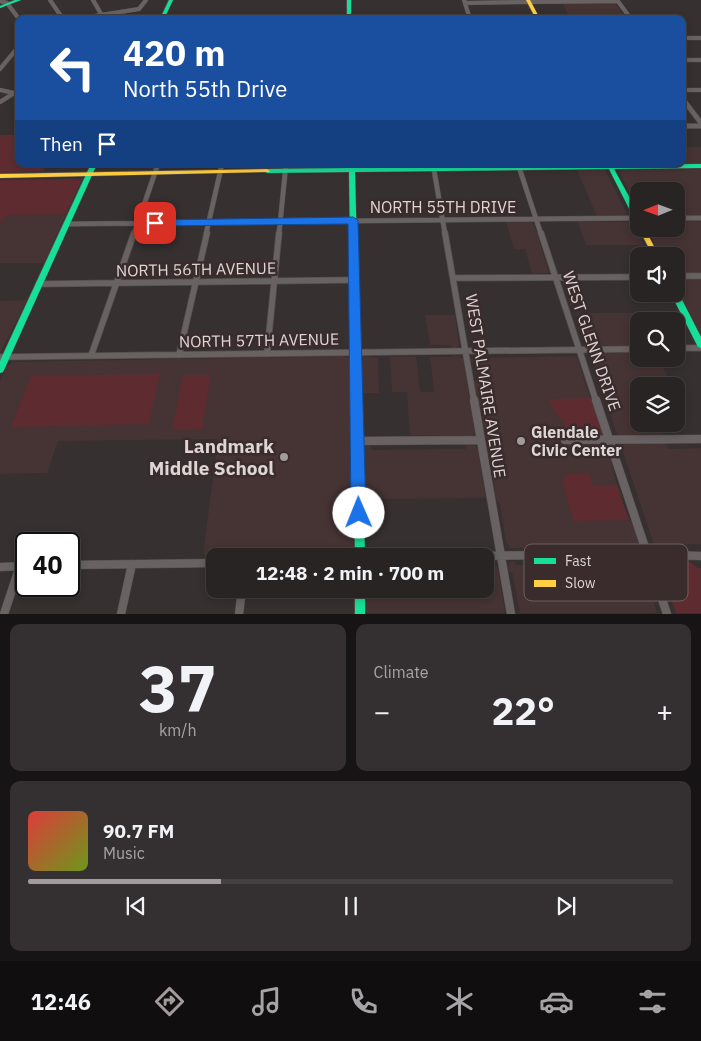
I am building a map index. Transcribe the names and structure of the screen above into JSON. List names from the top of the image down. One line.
{"streets":{"street":["NORTH 55TH DRIVE","NORTH 56TH AVENUE","NORTH 57TH AVENUE","WEST GLENN DRIVE","WEST PALMAIRE AVENUE"]},"crossings":[["NORTH 55TH DRIVE","WEST GLENN DRIVE"],["NORTH 55TH DRIVE","WEST PALMAIRE AVENUE"],["NORTH 57TH AVENUE","WEST GLENN DRIVE"],["NORTH 57TH AVENUE","WEST PALMAIRE AVENUE"]],"places":["Glendale Civic Center","Landmark Middle School"],"legend":["Fast","Slow"],"north":"left","page":{"turn":["420 m","North 55th Drive"],"then":"Then","limit":"40","trip":"12:48 · 2 min · 700 m","tile":[["37","km/h"],"Climate"],"heat":["−","22°","+"],"song":["90.7 FM","Music"],"tabs":"12:46"}}
